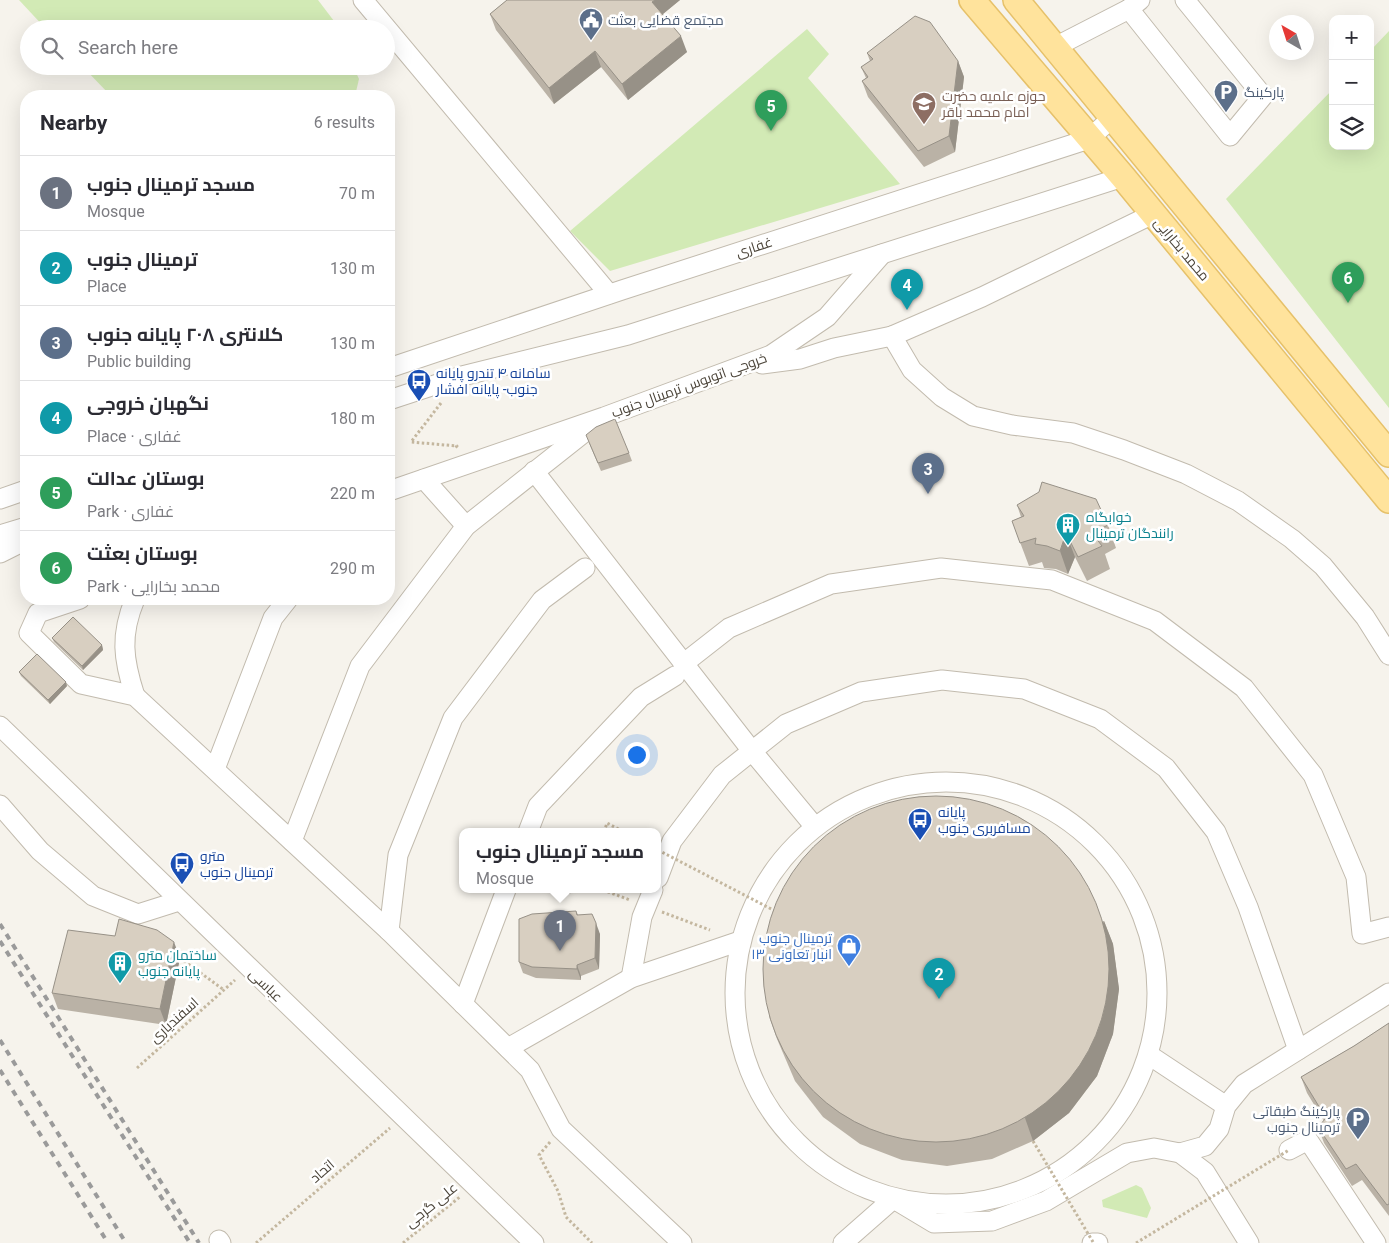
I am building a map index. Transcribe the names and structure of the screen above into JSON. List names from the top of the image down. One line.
{"streets":{"main road":["محمد بخارایی"],"street":["غفاری","خروجی اتوبوس ترمینال جنوب","عباسی"],"path":["اسفندیاری","اتحاد","علی گرجی"]},"crossings":[["غفاری","محمد بخارایی"],["عباسی","اسفندیاری"],["عباسی","اتحاد"],["عباسی","علی گرجی"]],"places":{"public building":["مجتمع قضایی بعثت"],"parking":["پارکینگ","پارکینگ طبقاتی ترمینال جنوب"],"school or university":["حوزه علمیه حضرت امام محمد باقر"],"bus stop":["سامانه ۴ تندرو پایانه جنوب- پایانه افشار","پایانه مسافربری جنوب","مترو ترمینال جنوب"],"building":["خوابگاه رانندگان ترمینال","ساختمان مترو پایانه جنوب"],"shop":["ترمینال جنوب انبار تعاونی ۱۳"]},"north":"top left","page":{"map_buttons":["+","−"],"search":"Search here","pins":["5","6","4","3","1","2"],"heading":["Nearby","6 results"],"list":[{"mark":"1","name":"مسجد ترمینال جنوب","note":"Mosque","value":"70 m"},{"mark":"2","name":"ترمینال جنوب","note":"Place","value":"130 m"},{"mark":"3","name":"کلانتری ۲۰۸ پایانه جنوب","note":"Public building","value":"130 m"},{"mark":"4","name":"نگهبان خروجی","note":"Place · غفاری","value":"180 m"},{"mark":"5","name":"بوستان عدالت","note":"Park · غفاری","value":"220 m"},{"mark":"6","name":"بوستان بعثت","note":"Park · محمد بخارایی","value":"290 m"}],"popup":["مسجد ترمینال جنوب","Mosque"]}}
